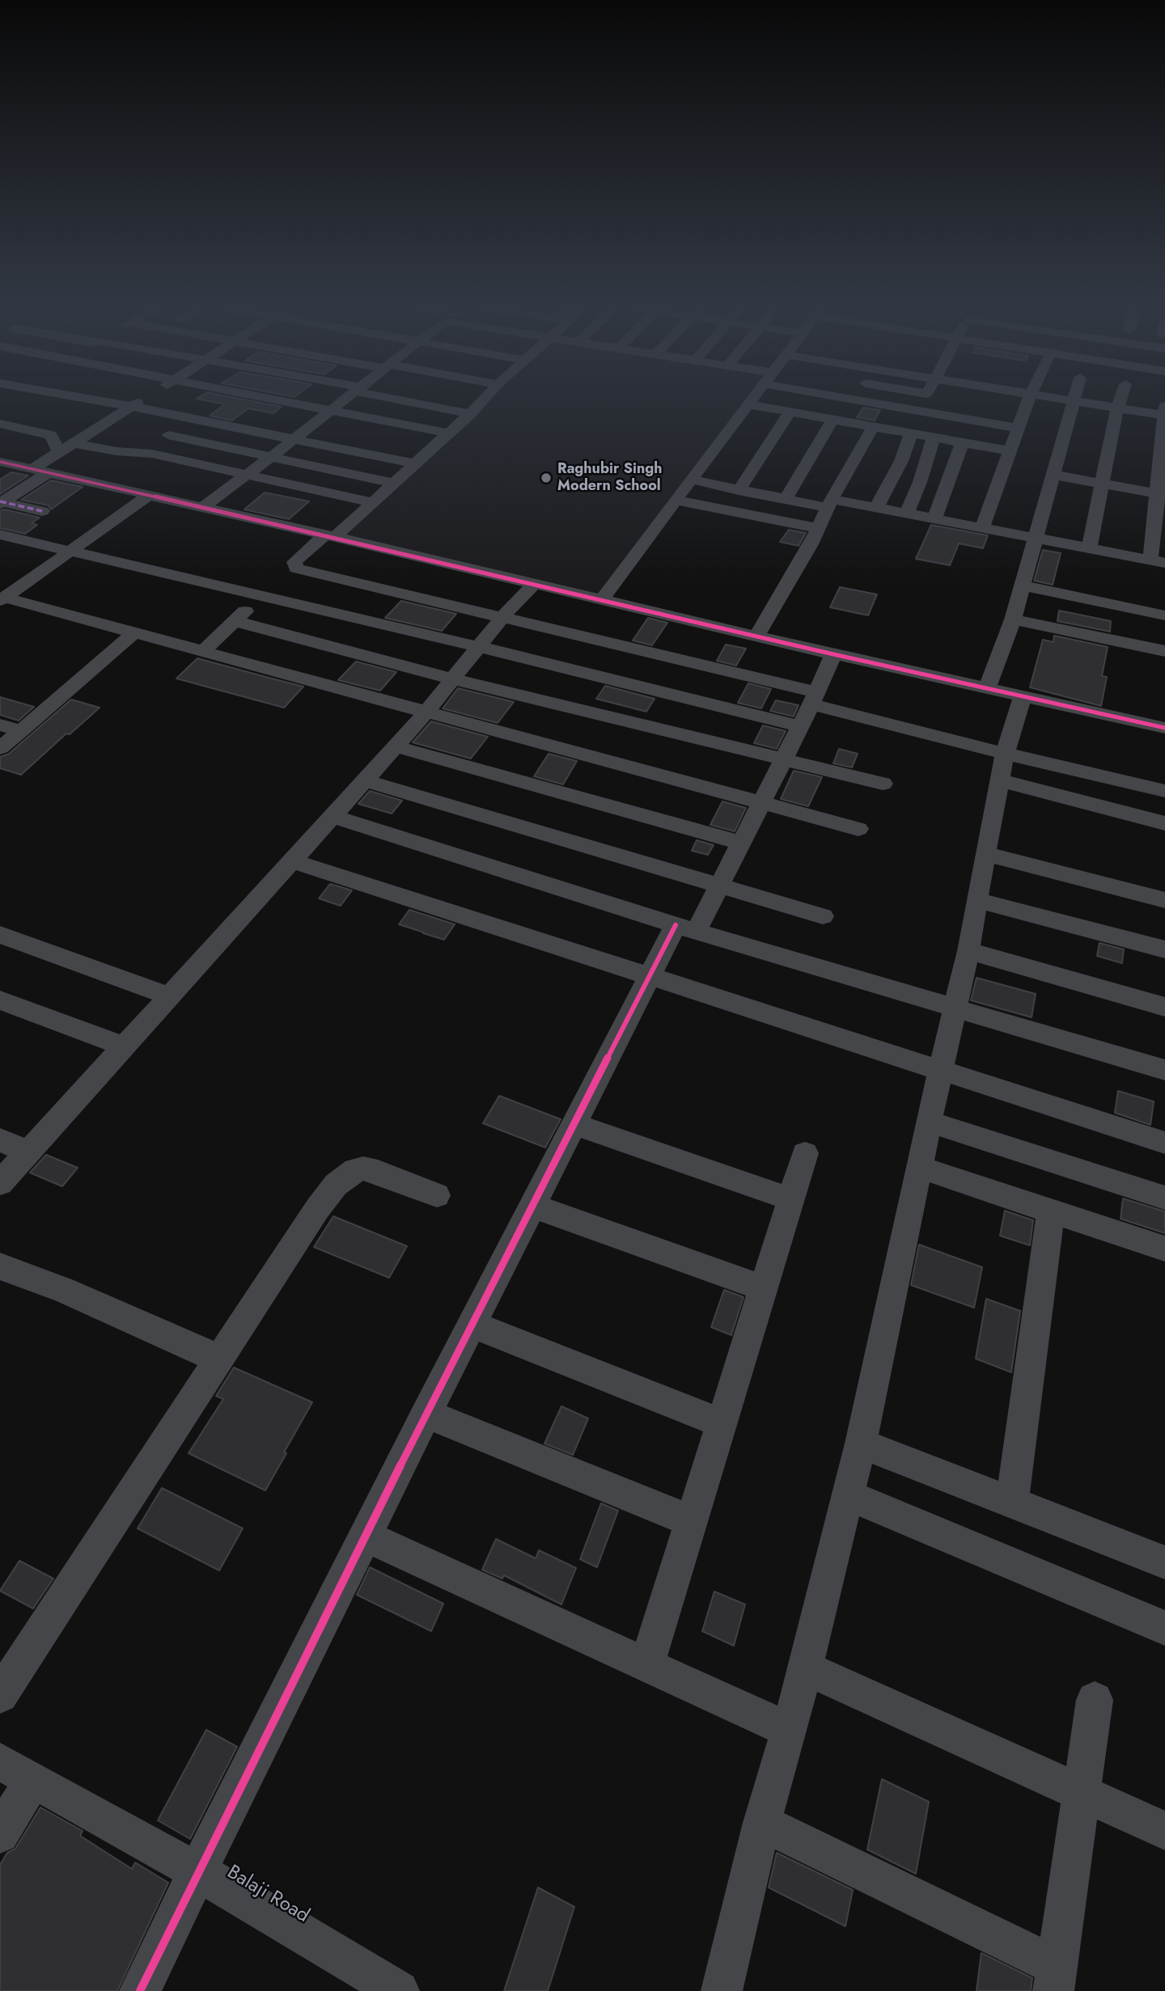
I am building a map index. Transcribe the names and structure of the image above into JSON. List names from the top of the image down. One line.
{"streets":{"street":["Balaji Road"]},"places":["Raghubir Singh Modern School"]}
